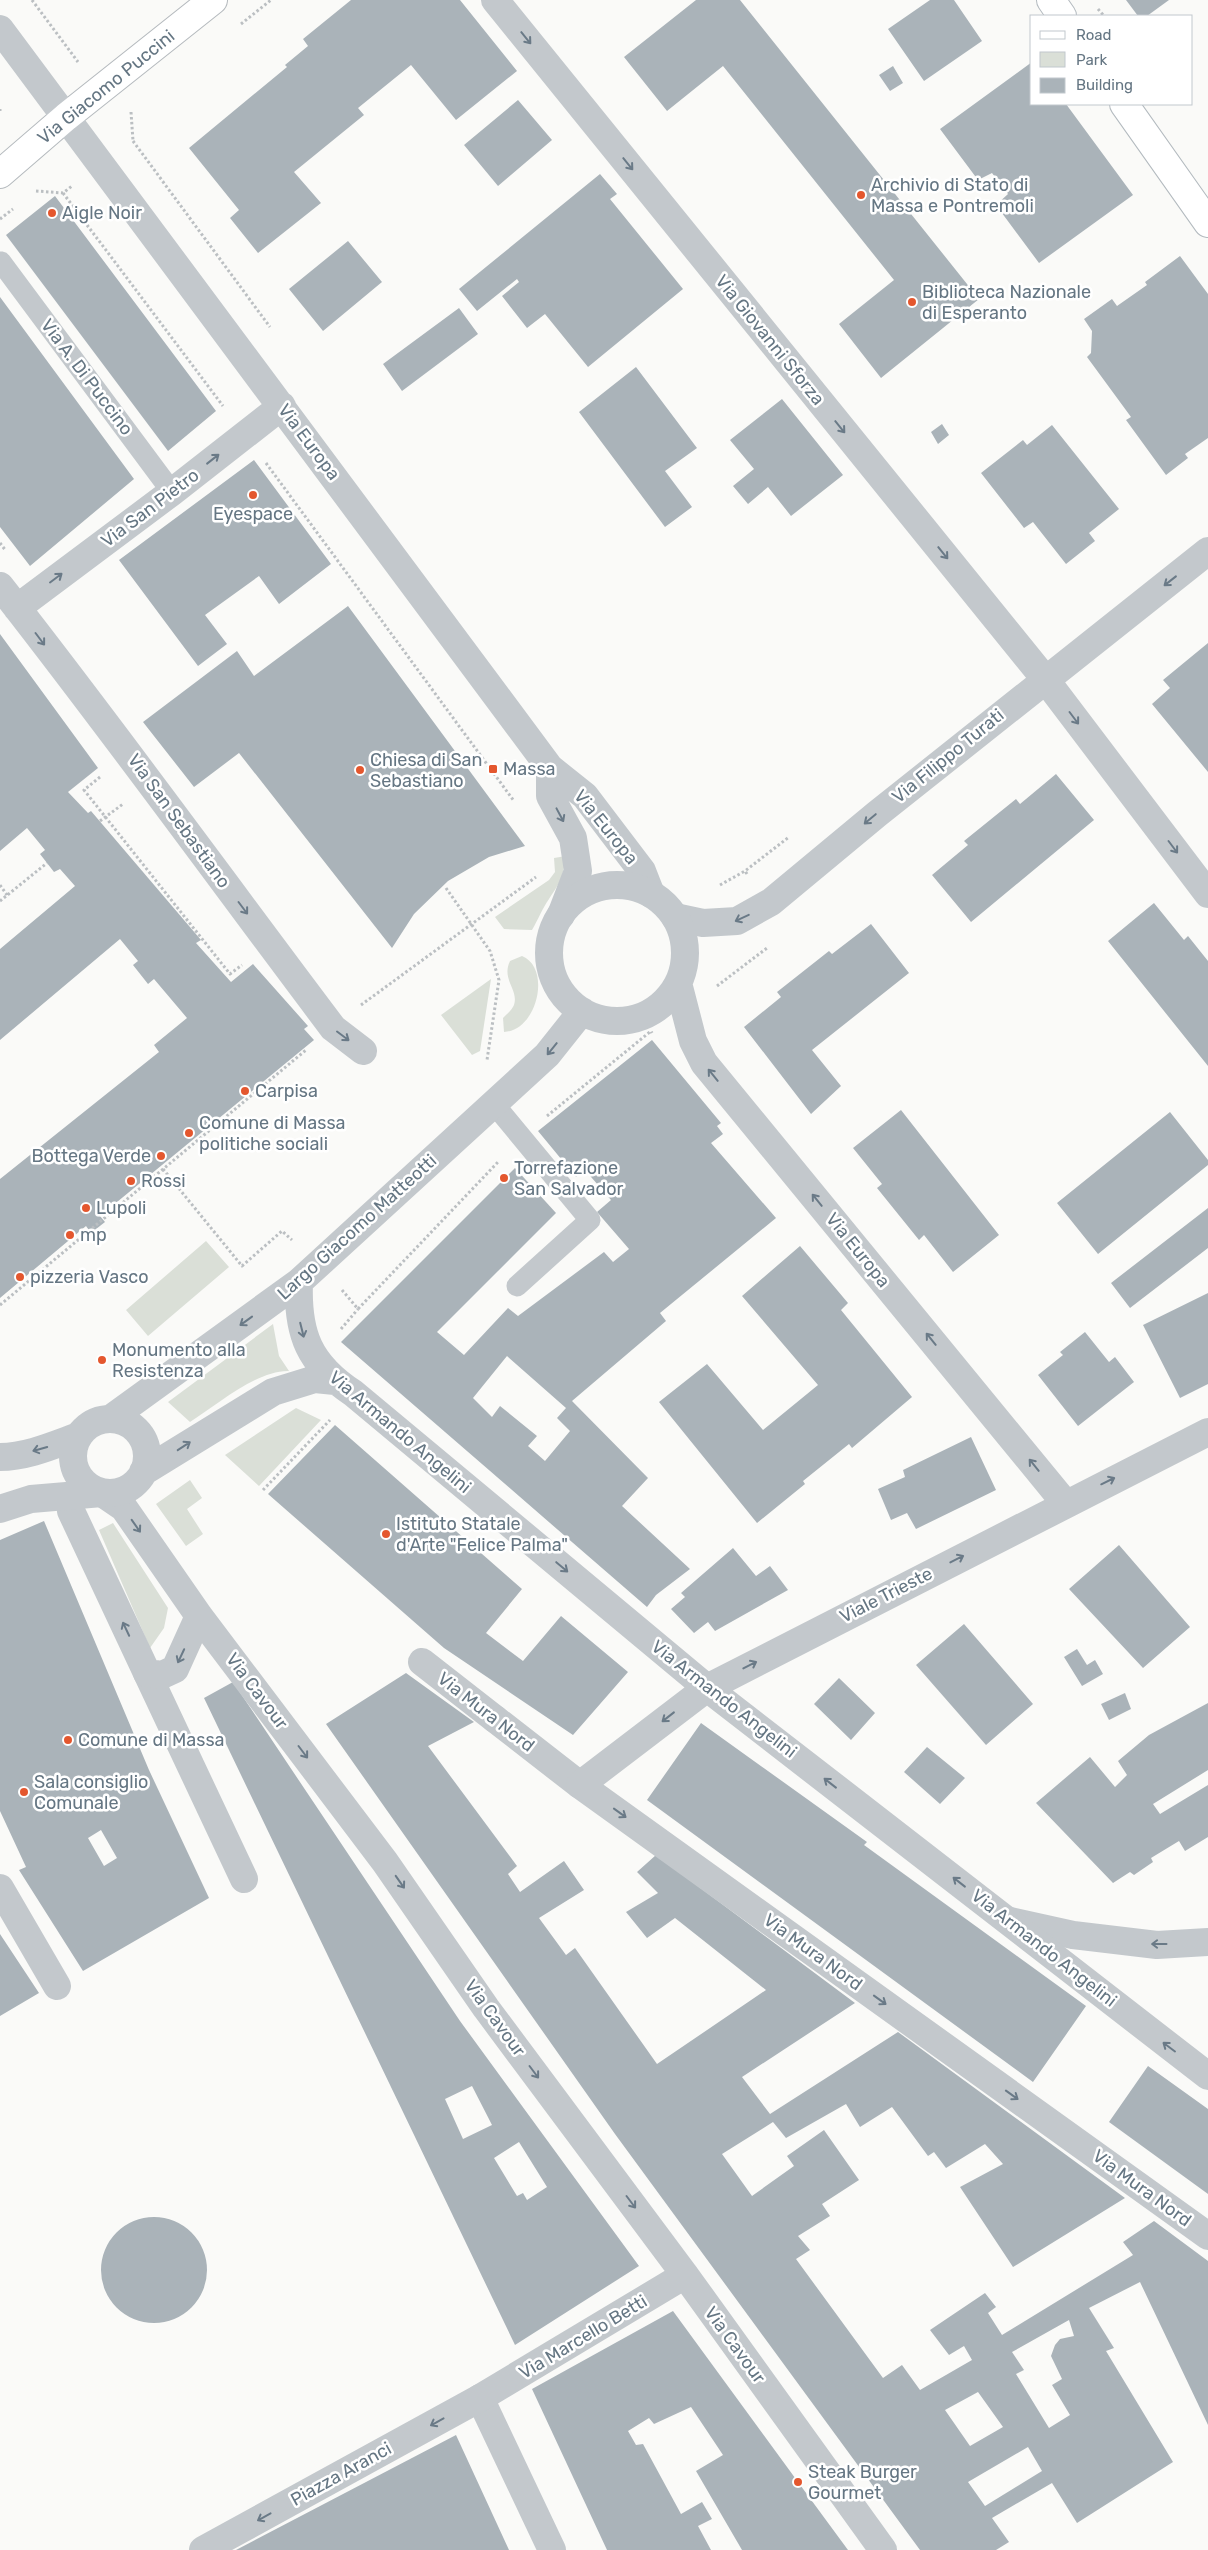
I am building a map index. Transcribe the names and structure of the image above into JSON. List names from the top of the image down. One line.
{"streets":{"main road":["Via Giacomo Puccini"],"street":["Via Giovanni Sforza","Via Europa","Via San Pietro","Via Filippo Turati","Via San Sebastiano","Largo Giacomo Matteotti","Via Armando Angelini","Viale Trieste","Via Cavour","Via Mura Nord","Via Marcello Betti","Piazza Aranci"],"lane":["Via A. Di Puccino"]},"crossings":[["Via Giacomo Puccini","Via Europa"],["Via Giovanni Sforza","Via Filippo Turati"],["Via A. Di Puccino","Via San Pietro"],["Via Europa","Via San Pietro"],["Via Europa","Via Filippo Turati"],["Via Europa","Largo Giacomo Matteotti"],["Via Europa","Viale Trieste"],["Via San Pietro","Via San Sebastiano"],["Via Filippo Turati","Largo Giacomo Matteotti"],["Largo Giacomo Matteotti","Via Armando Angelini"],["Largo Giacomo Matteotti","Via Cavour"],["Via Armando Angelini","Viale Trieste"],["Viale Trieste","Via Mura Nord"],["Via Cavour","Via Marcello Betti"],["Via Marcello Betti","Piazza Aranci"]],"one_way":["Via Giovanni Sforza","Via San Pietro","Via Filippo Turati","Via San Sebastiano","Via Cavour","Via Mura Nord","Piazza Aranci"],"places":{"other":["Archivio di Stato di Massa e Pontremoli","Aigle Noir","Biblioteca Nazionale di Esperanto","Eyespace","Chiesa di San Sebastiano","Carpisa","Comune di Massa politiche sociali","Bottega Verde","Torrefazione San Salvador","Rossi","Lupoli","mp","pizzeria Vasco","Monumento alla Resistenza","Istituto Statale d'Arte \"Felice Palma\"","Comune di Massa","Sala consiglio Comunale","Steak Burger Gourmet"],"transit":["Massa"]},"legend":["Road","Park","Building"]}
